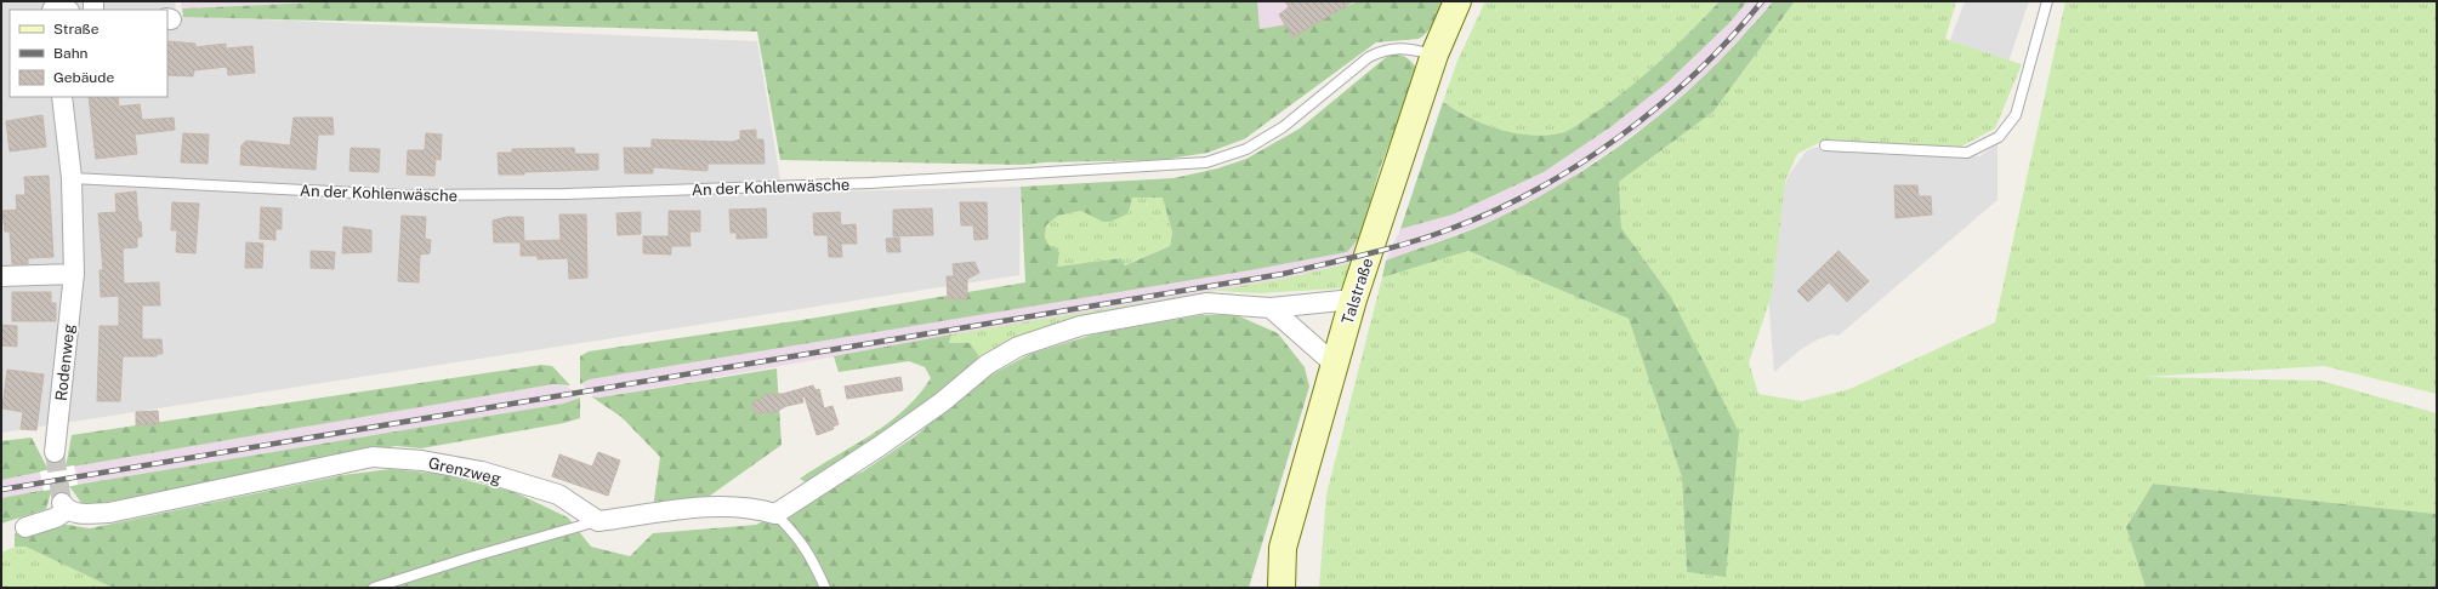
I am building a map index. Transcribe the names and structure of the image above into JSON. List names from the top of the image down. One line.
{"streets":{"street":["Talstraße","Rodenweg","Grenzweg"],"lane":["An der Kohlenwäsche"]},"crossings":[["An der Kohlenwäsche","Talstraße"],["An der Kohlenwäsche","Rodenweg"]],"legend":["Straße","Bahn","Gebäude"]}
